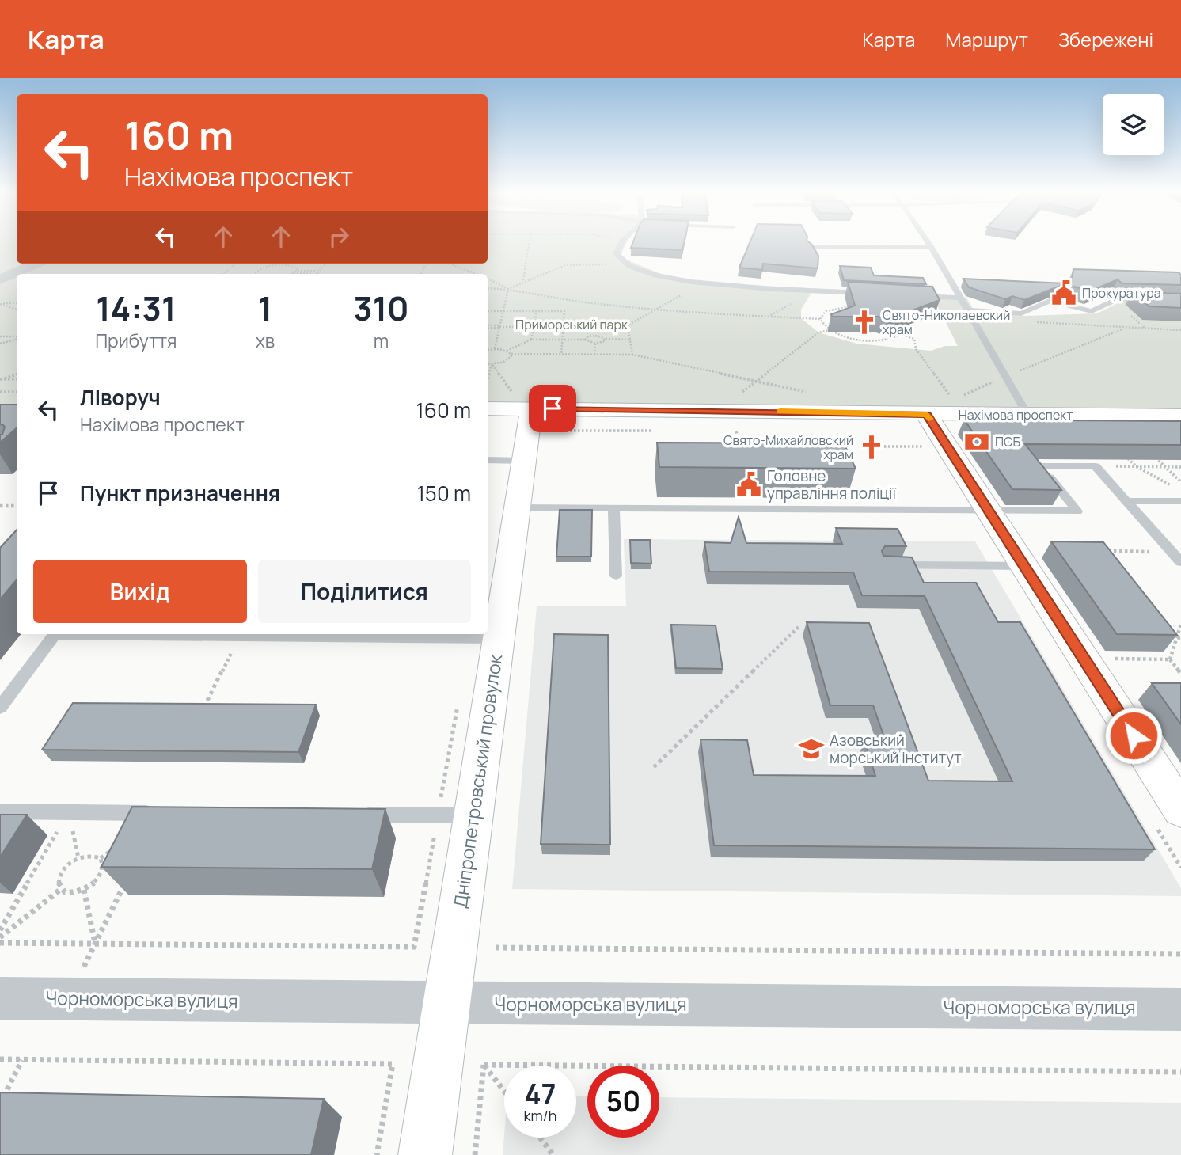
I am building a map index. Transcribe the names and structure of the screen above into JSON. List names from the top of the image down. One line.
{"streets":{"main road":["Нахімова проспект","Дніпропетровський провулок"],"street":["Чорноморська вулиця"]},"crossings":[["Нахімова проспект","Дніпропетровський провулок"],["Дніпропетровський провулок","Чорноморська вулиця"]],"parks":["Приморський парк"],"places":{"public building":["Прокуратура","Головне управління поліції"],"church":["Свято-Николаевский храм","Свято-Михайловский храм"],"bank":["ПСБ"],"school or university":["Азовський морський інститут"]},"page":{"header":"Карта","nav":["Карта","Маршрут","Збережені"],"turn":["160 m","Нахімова проспект"],"eta":["14:31","Прибуття","1","хв","310","m"],"list":[{"name":"Ліворуч","note":"Нахімова проспект","value":"160 m"},{"name":"Пункт призначення","value":"150 m"}],"buttons":["Вихід","Поділитися"],"speed":"47 km/h","limit":"50"}}
